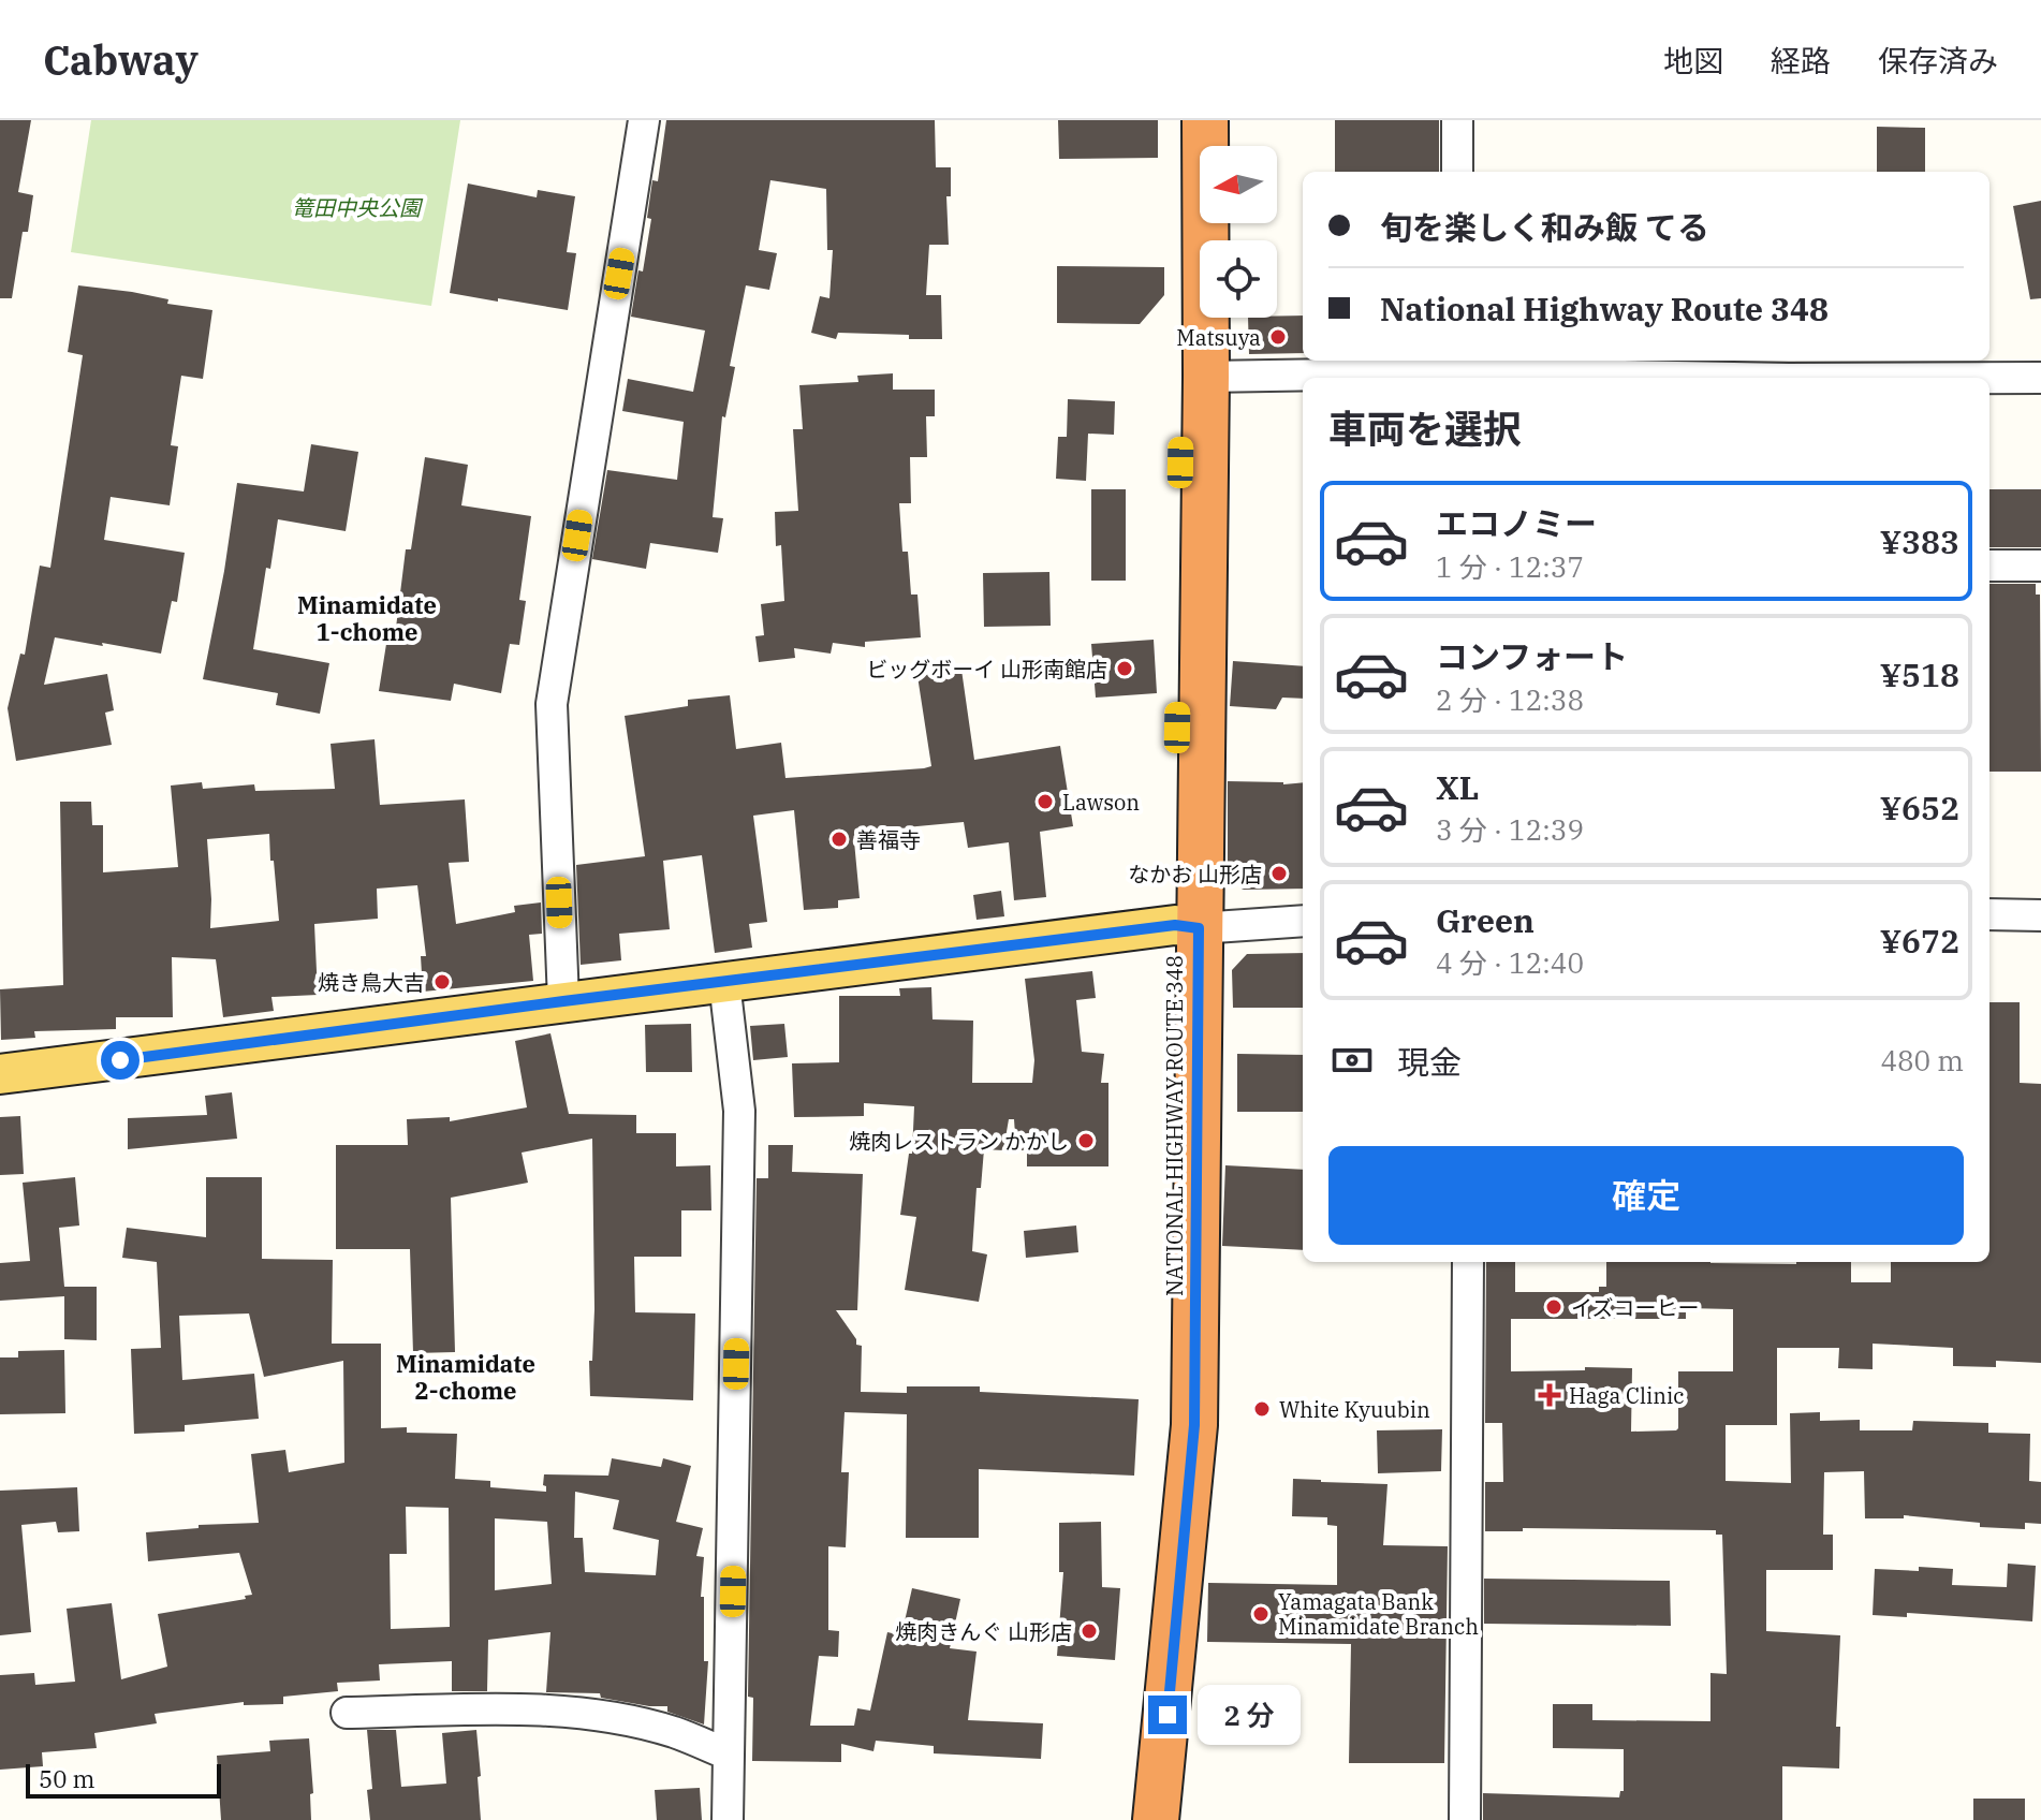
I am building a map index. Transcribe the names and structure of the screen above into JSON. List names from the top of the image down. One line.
{"streets":{"highway":["NATIONAL HIGHWAY ROUTE 348"]},"districts":["Minamidate 1-chome","Minamidate 2-chome"],"parks":["篭田中央公園"],"places":{"other":["Matsuya","ビッグボーイ 山形南館店","Lawson","善福寺","なかお 山形店","焼き鳥大吉","焼肉レストラン かかし","イズコーヒー","White Kyuubin","Yamagata Bank Minamidate Branch","焼肉きんぐ 山形店"],"health":["Haga Clinic"]},"scale_bar":"50 m","north":"left","page":{"header":"Cabway","nav":["地図","経路","保存済み"],"banner":["旬を楽しく和み飯 てる","National Highway Route 348"],"heading":"車両を選択","list":[{"name":"エコノミー","note":"1 分 · 12:37","value":"¥383"},{"name":"コンフォート","note":"2 分 · 12:38","value":"¥518"},{"name":"XL","note":"3 分 · 12:39","value":"¥652"},{"name":"Green","note":"4 分 · 12:40","value":"¥672"}],"pay":["現金","480 m"],"buttons":"確定","bubble":"2 分","scale":"50 m"}}
